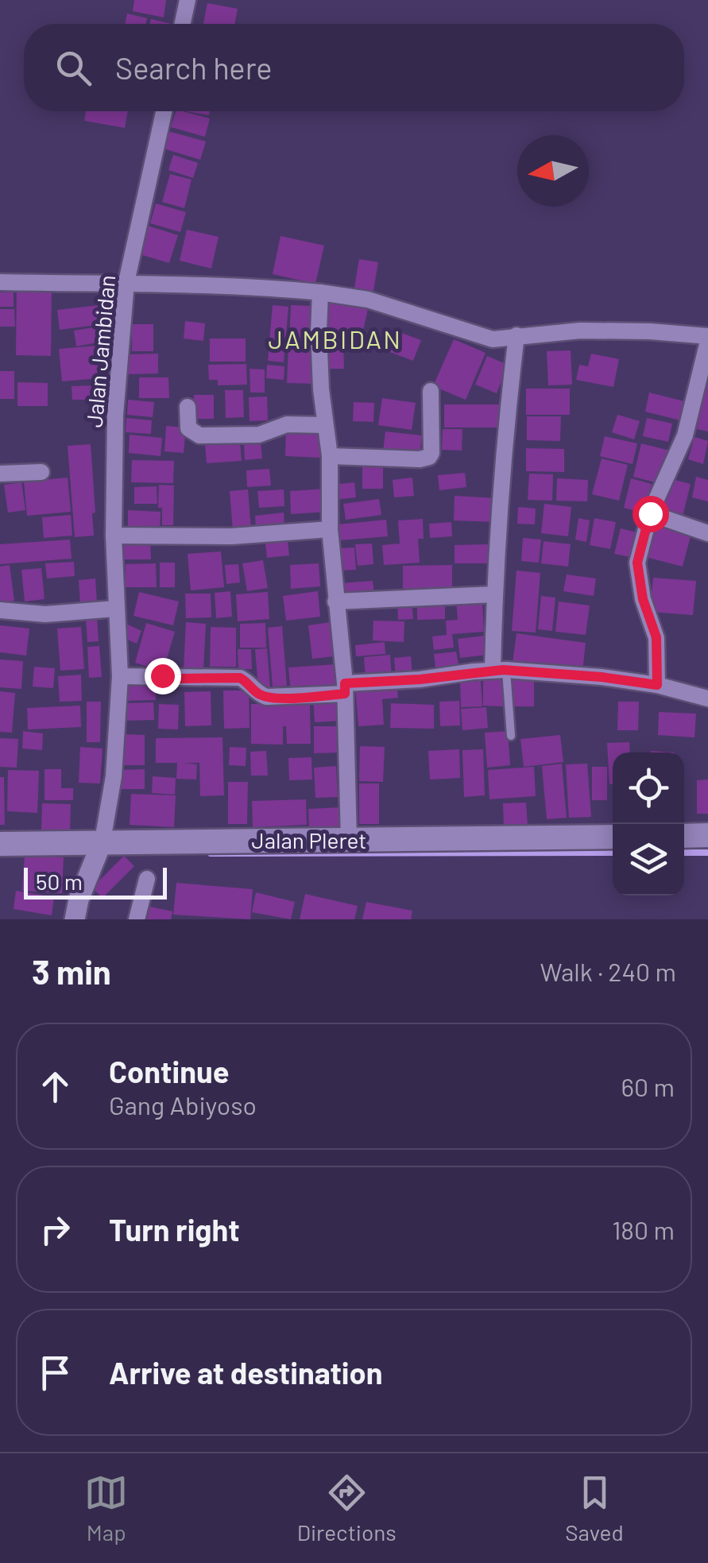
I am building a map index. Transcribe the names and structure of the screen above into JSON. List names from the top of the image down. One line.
{"streets":{"main road":["Jalan Pleret"],"street":["Jalan Jambidan"]},"crossings":[["Jalan Jambidan","Jalan Pleret"]],"districts":["JAMBIDAN"],"scale_bar":"50 m","north":"left","page":{"search":"Search here","scale":"50 m","heading":["3 min","Walk · 240 m"],"list":[["Continue","Gang Abiyoso","60 m"],["Turn right","180 m"],"Arrive at destination"],"nav":["Map","Directions","Saved"]}}
